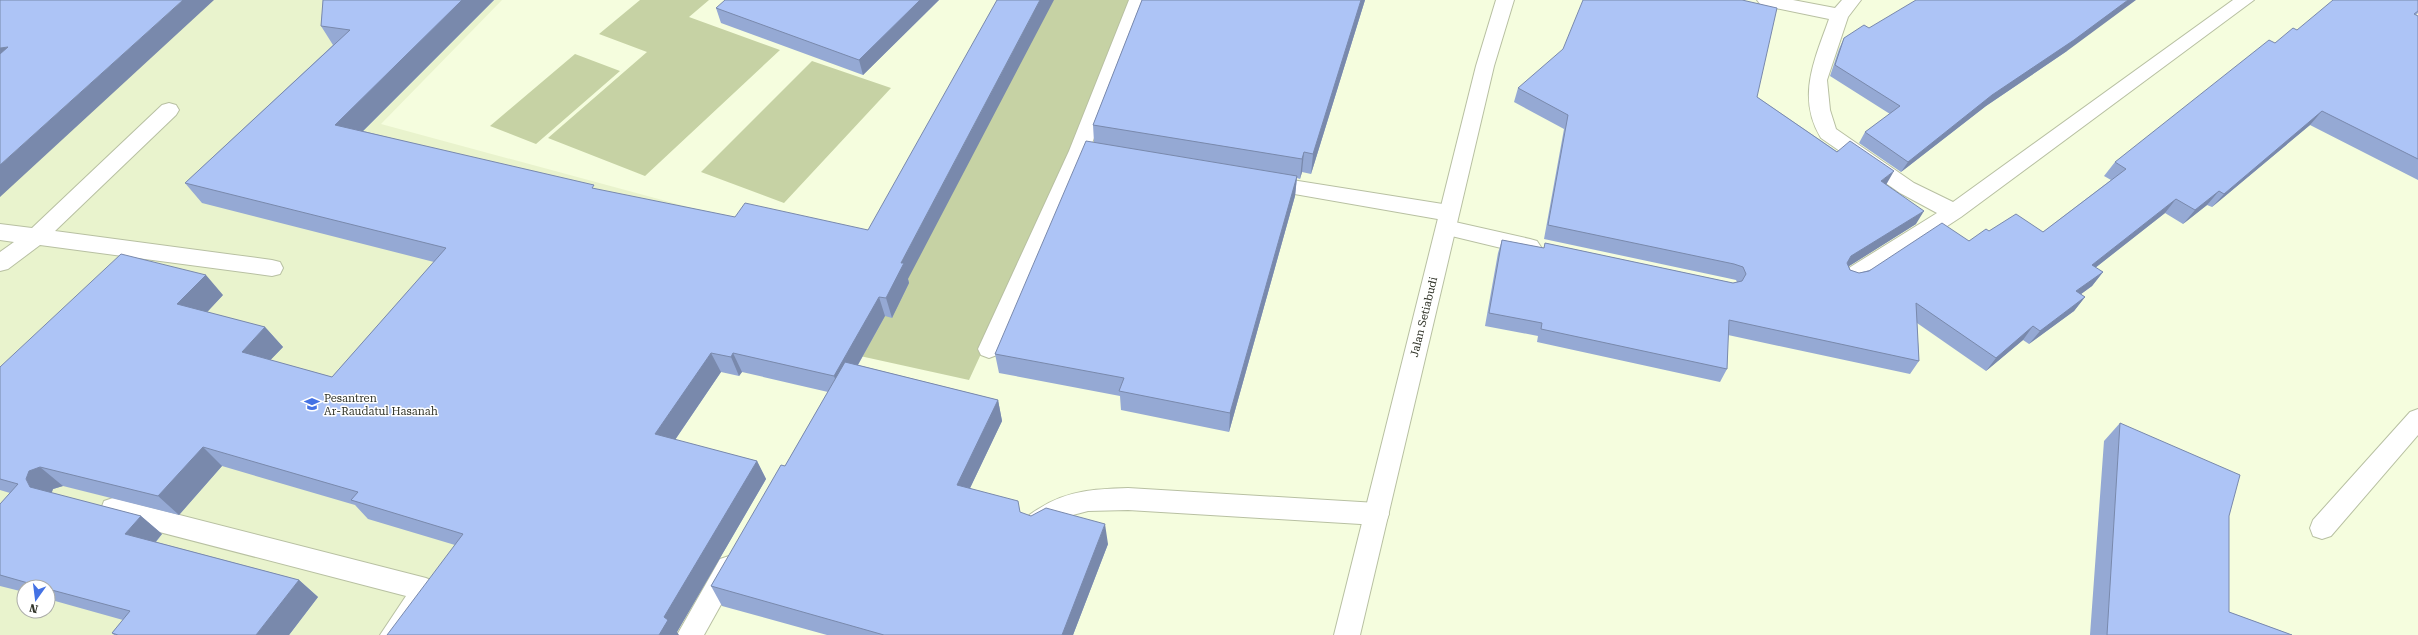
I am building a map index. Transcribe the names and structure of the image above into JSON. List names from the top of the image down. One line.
{"streets":{"street":["Jalan Setiabudi"]},"places":{"school or university":["Pesantren Ar-Raudatul Hasanah"]},"north":"bottom"}
